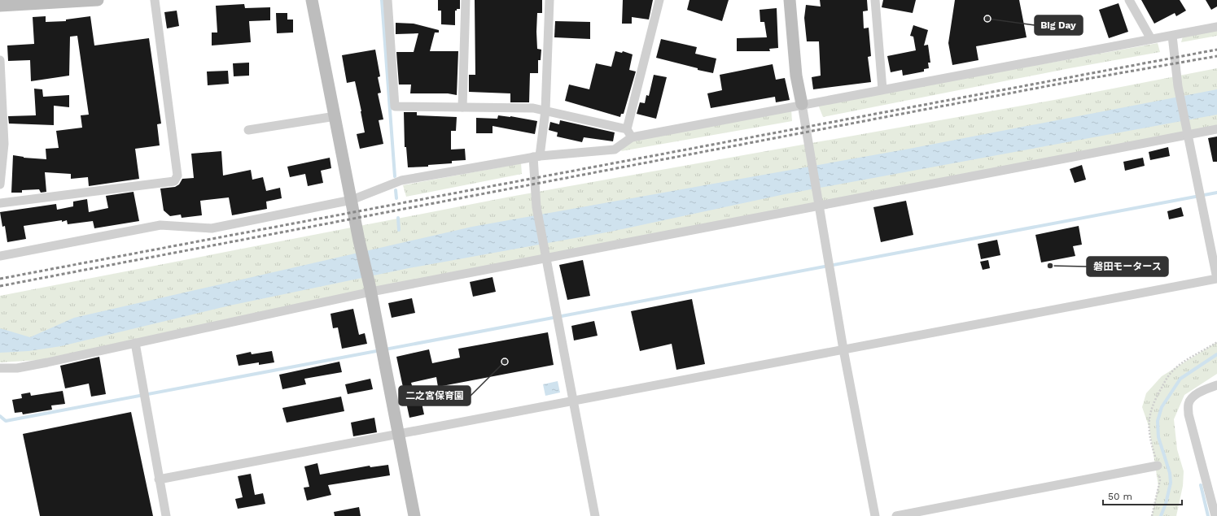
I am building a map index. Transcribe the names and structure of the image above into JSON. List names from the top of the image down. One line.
{"places":["Big Day","磐田モータース","二之宮保育園"],"scale_bar":"50 m"}
